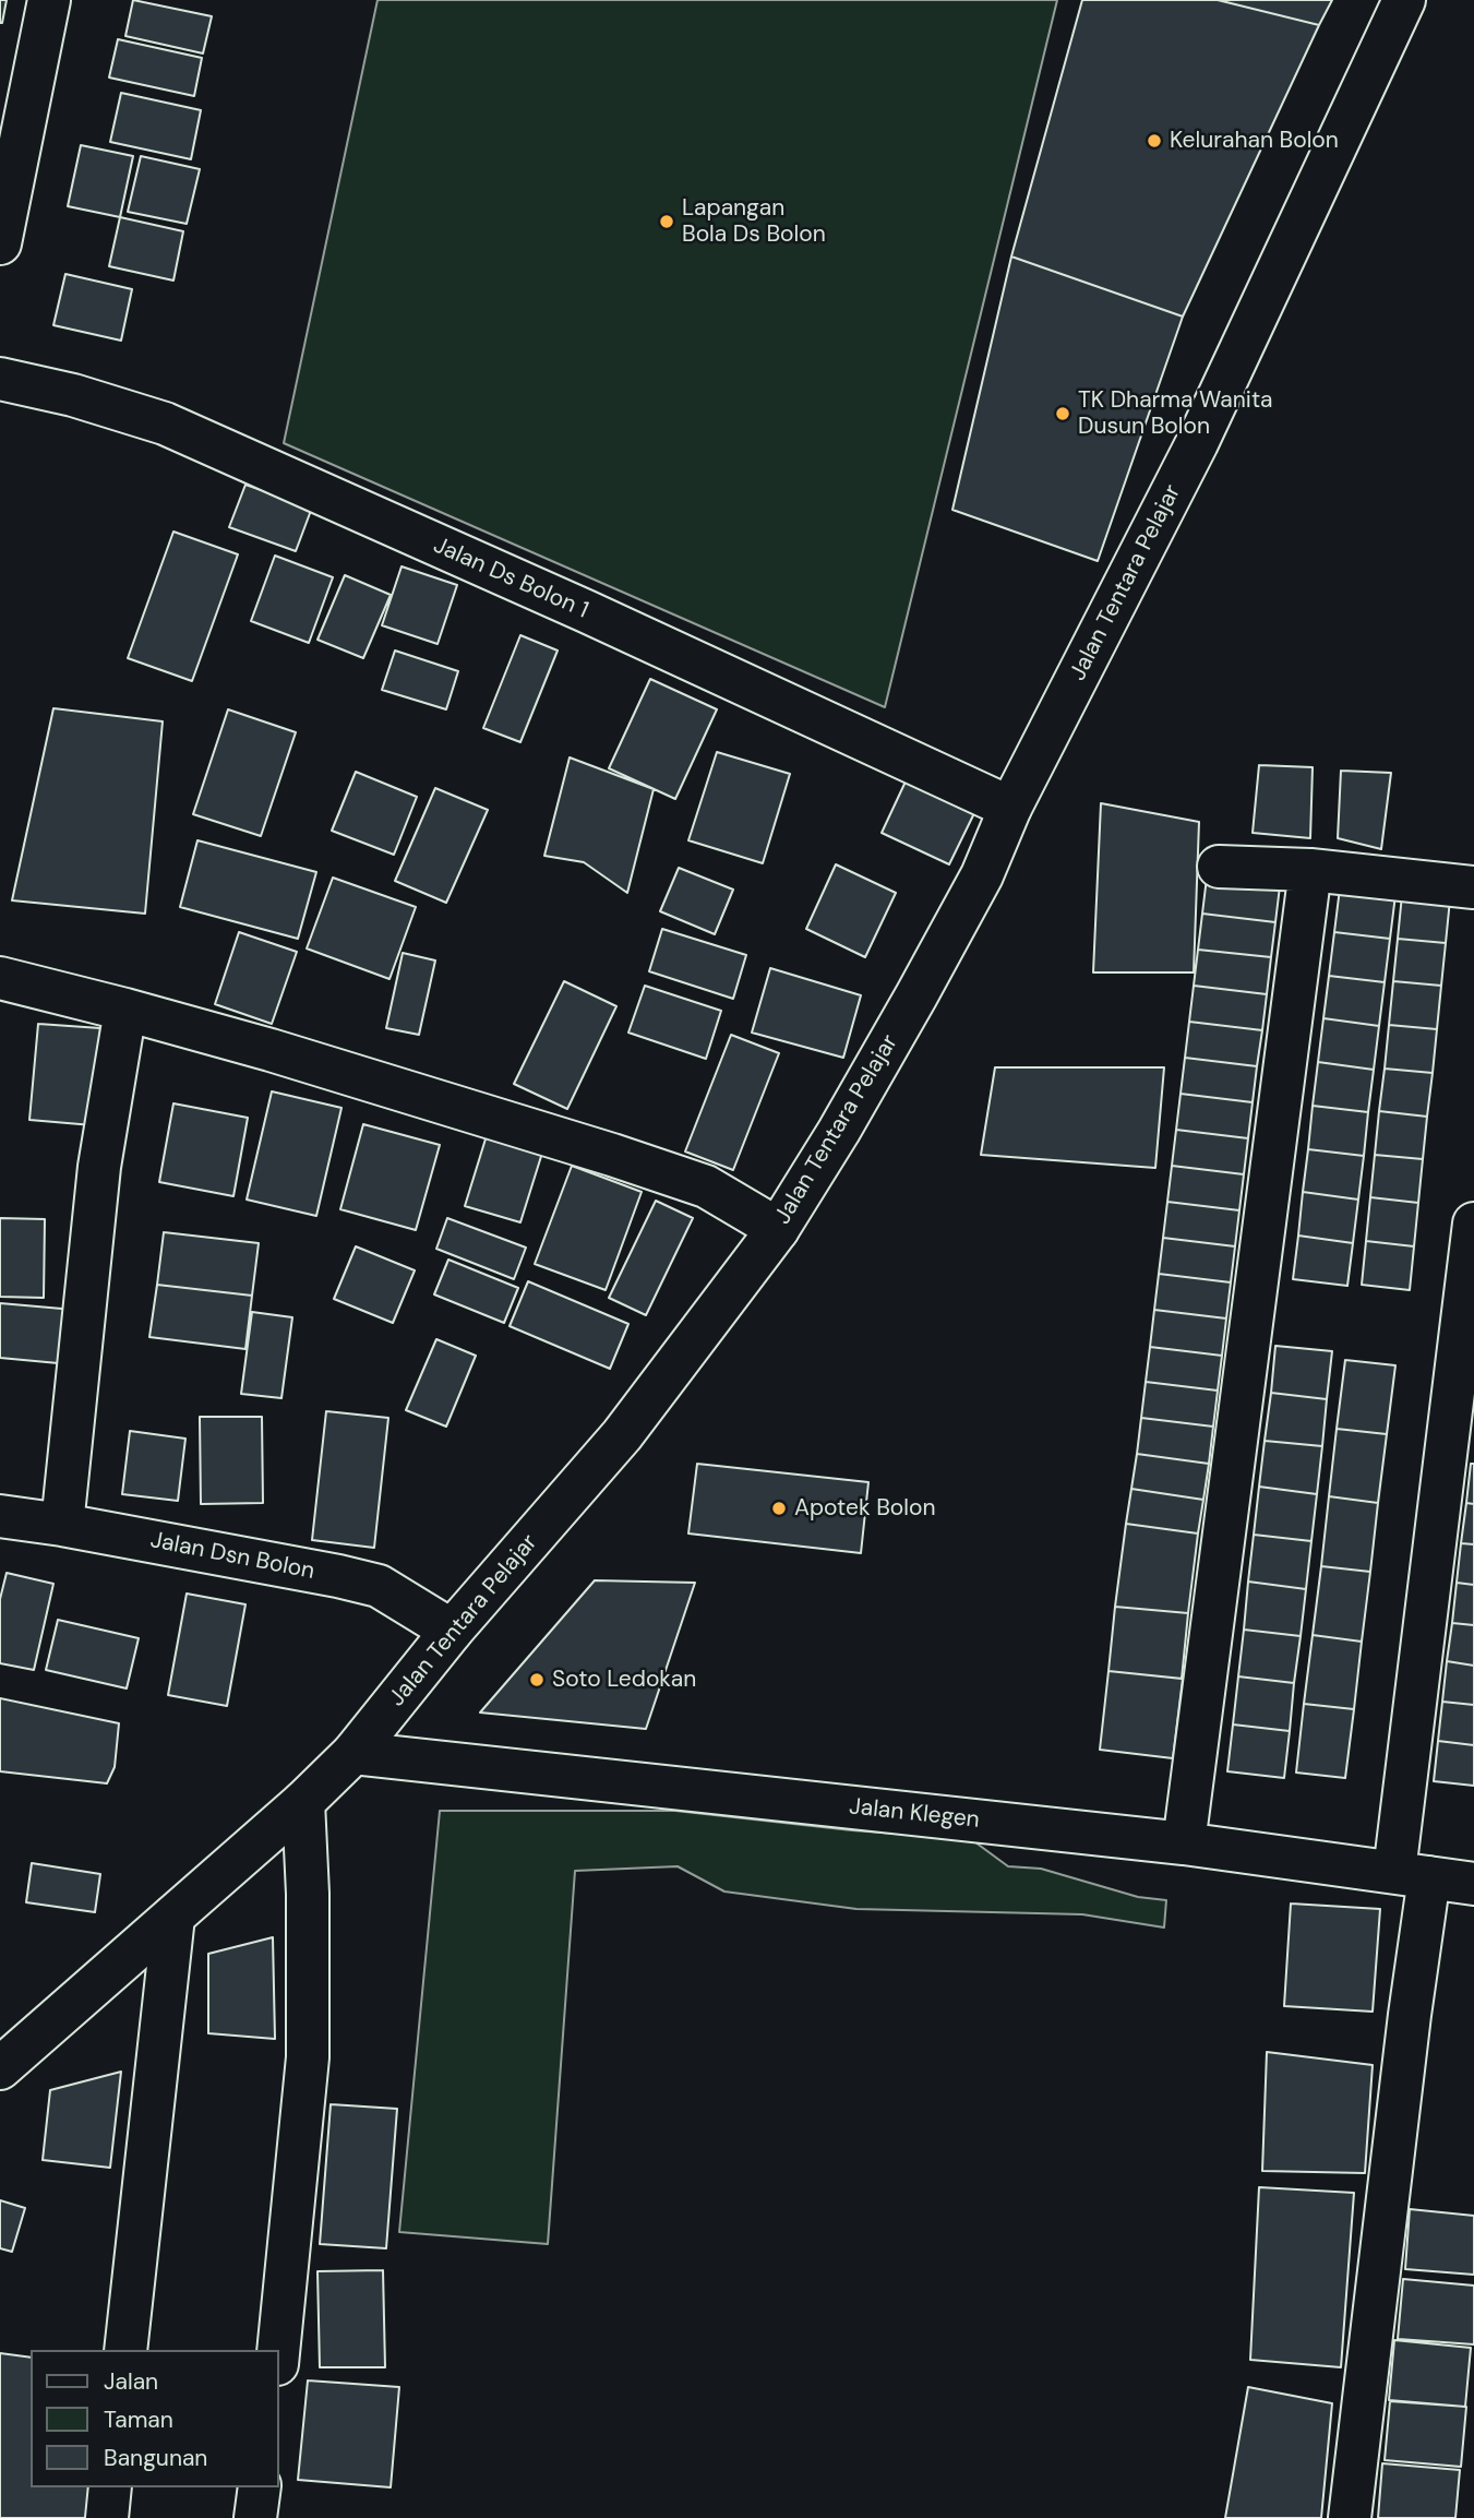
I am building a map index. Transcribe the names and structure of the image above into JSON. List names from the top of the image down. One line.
{"streets":{"street":["Jalan Ds Bolon 1","Jalan Tentara Pelajar","Jalan Dsn Bolon","Jalan Klegen"]},"crossings":[["Jalan Ds Bolon 1","Jalan Tentara Pelajar"],["Jalan Tentara Pelajar","Jalan Dsn Bolon"],["Jalan Tentara Pelajar","Jalan Klegen"]],"places":["Kelurahan Bolon","Lapangan Bola Ds Bolon","TK Dharma Wanita Dusun Bolon","Apotek Bolon","Soto Ledokan"],"legend":["Jalan","Taman","Bangunan"]}
